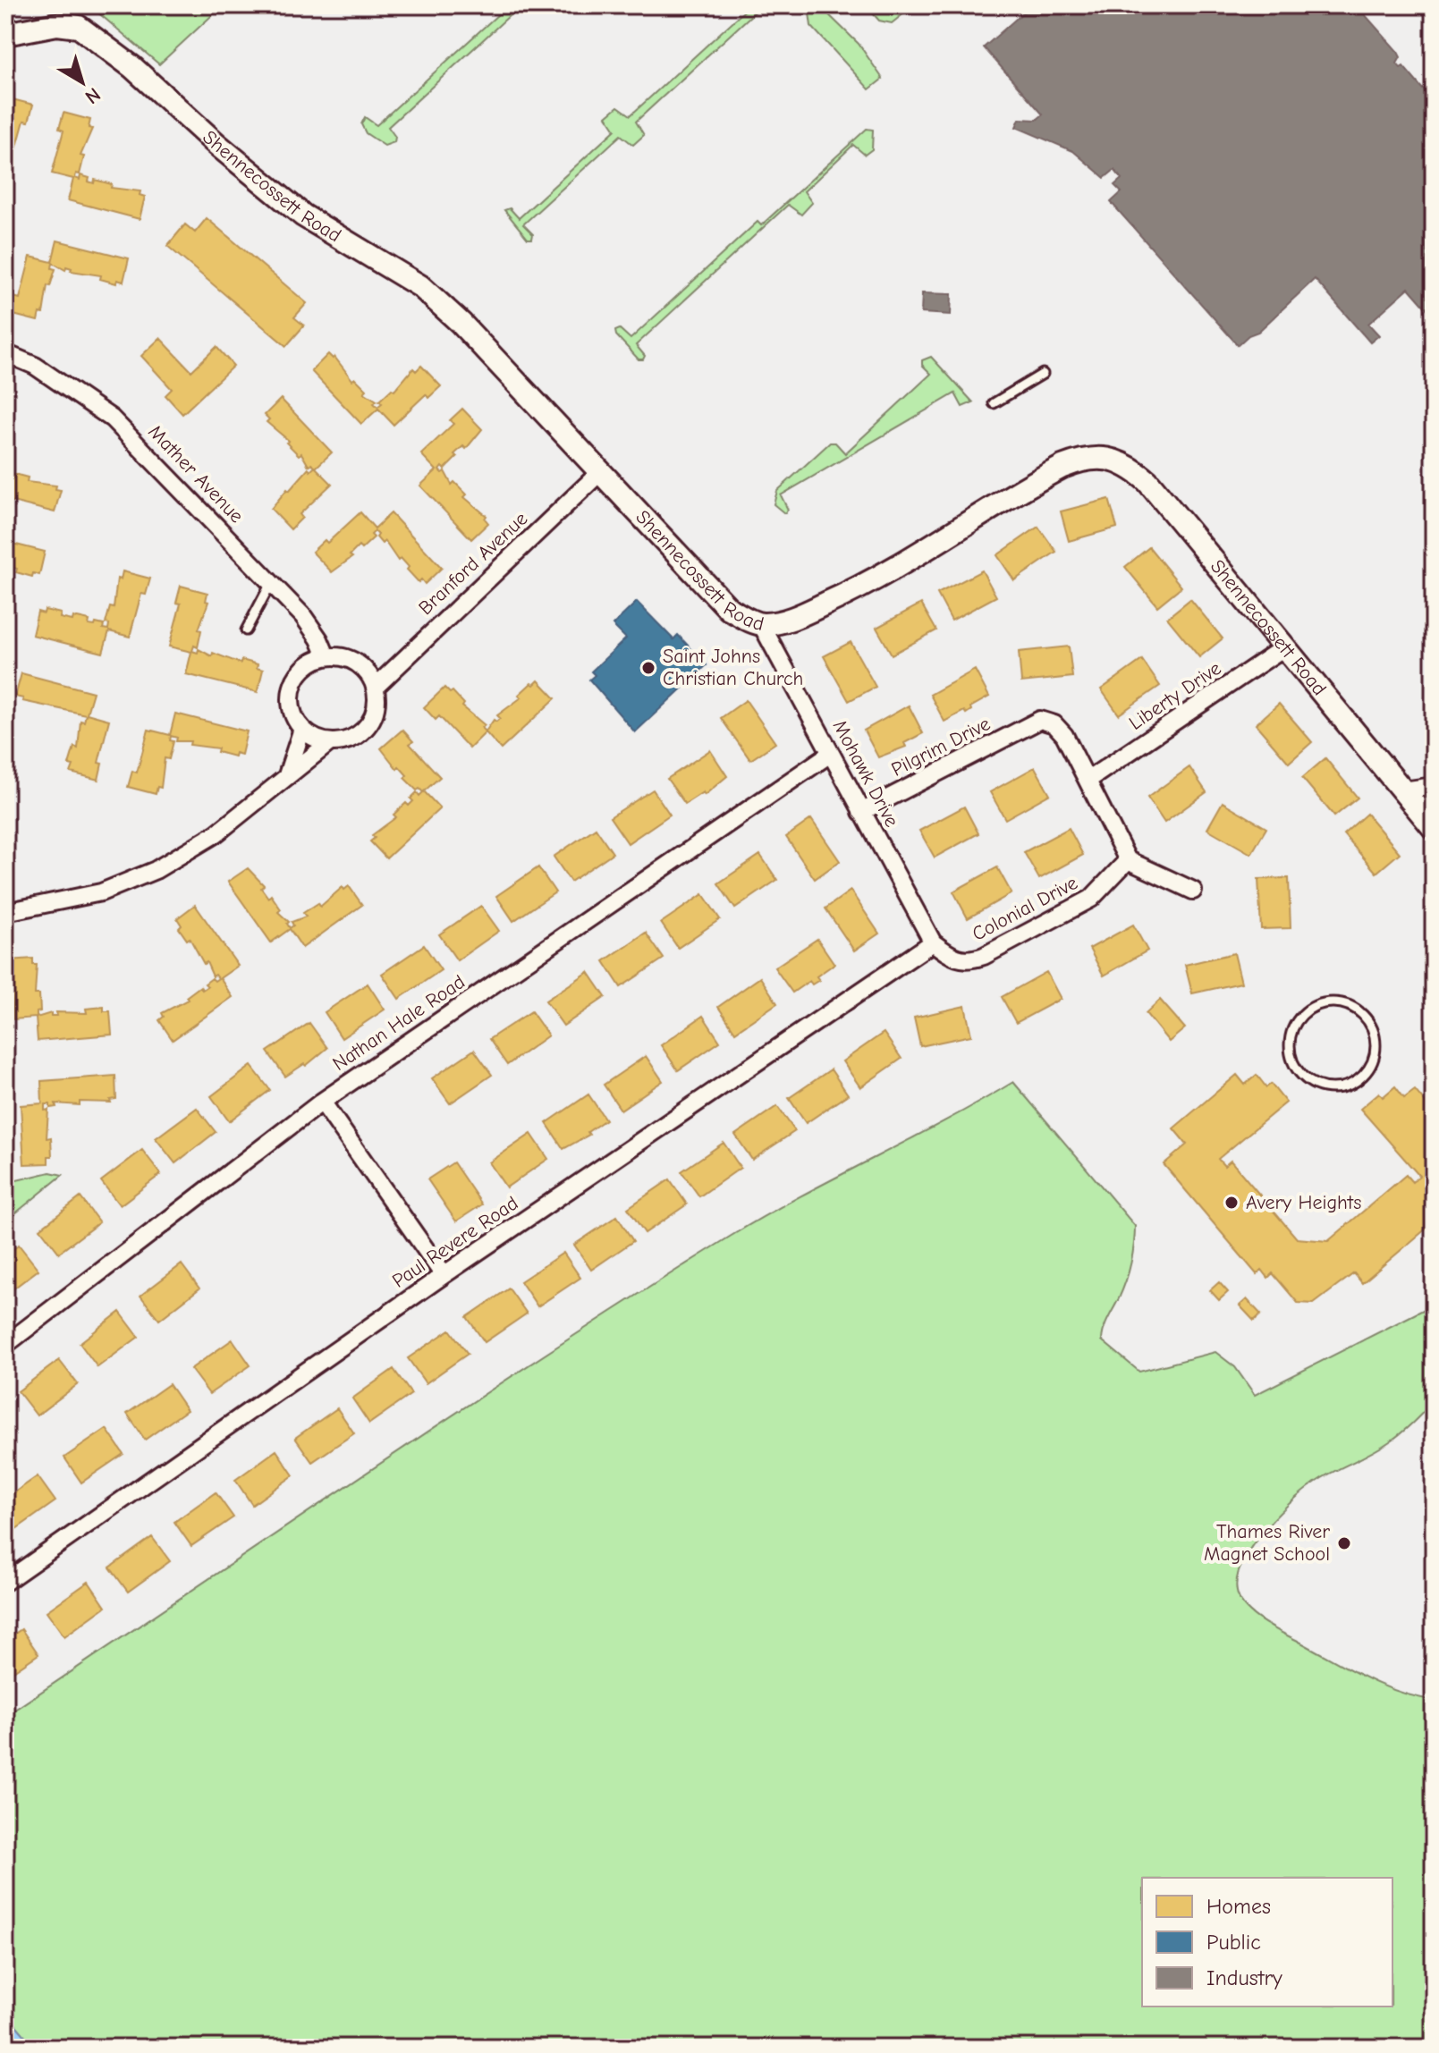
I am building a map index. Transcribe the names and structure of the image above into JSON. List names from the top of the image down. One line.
{"streets":{"street":["Shennecossett Road","Mather Avenue","Branford Avenue","Liberty Drive","Pilgrim Drive","Mohawk Drive","Colonial Drive","Nathan Hale Road","Paul Revere Road"]},"crossings":[["Shennecossett Road","Branford Avenue"],["Shennecossett Road","Liberty Drive"],["Shennecossett Road","Mohawk Drive"],["Mather Avenue","Branford Avenue"],["Liberty Drive","Pilgrim Drive"],["Pilgrim Drive","Mohawk Drive"],["Mohawk Drive","Colonial Drive"],["Mohawk Drive","Nathan Hale Road"],["Mohawk Drive","Paul Revere Road"],["Colonial Drive","Paul Revere Road"]],"places":["Saint Johns Christian Church","Avery Heights","Thames River Magnet School"],"legend":["Homes","Public","Industry"],"north":"bottom right"}
